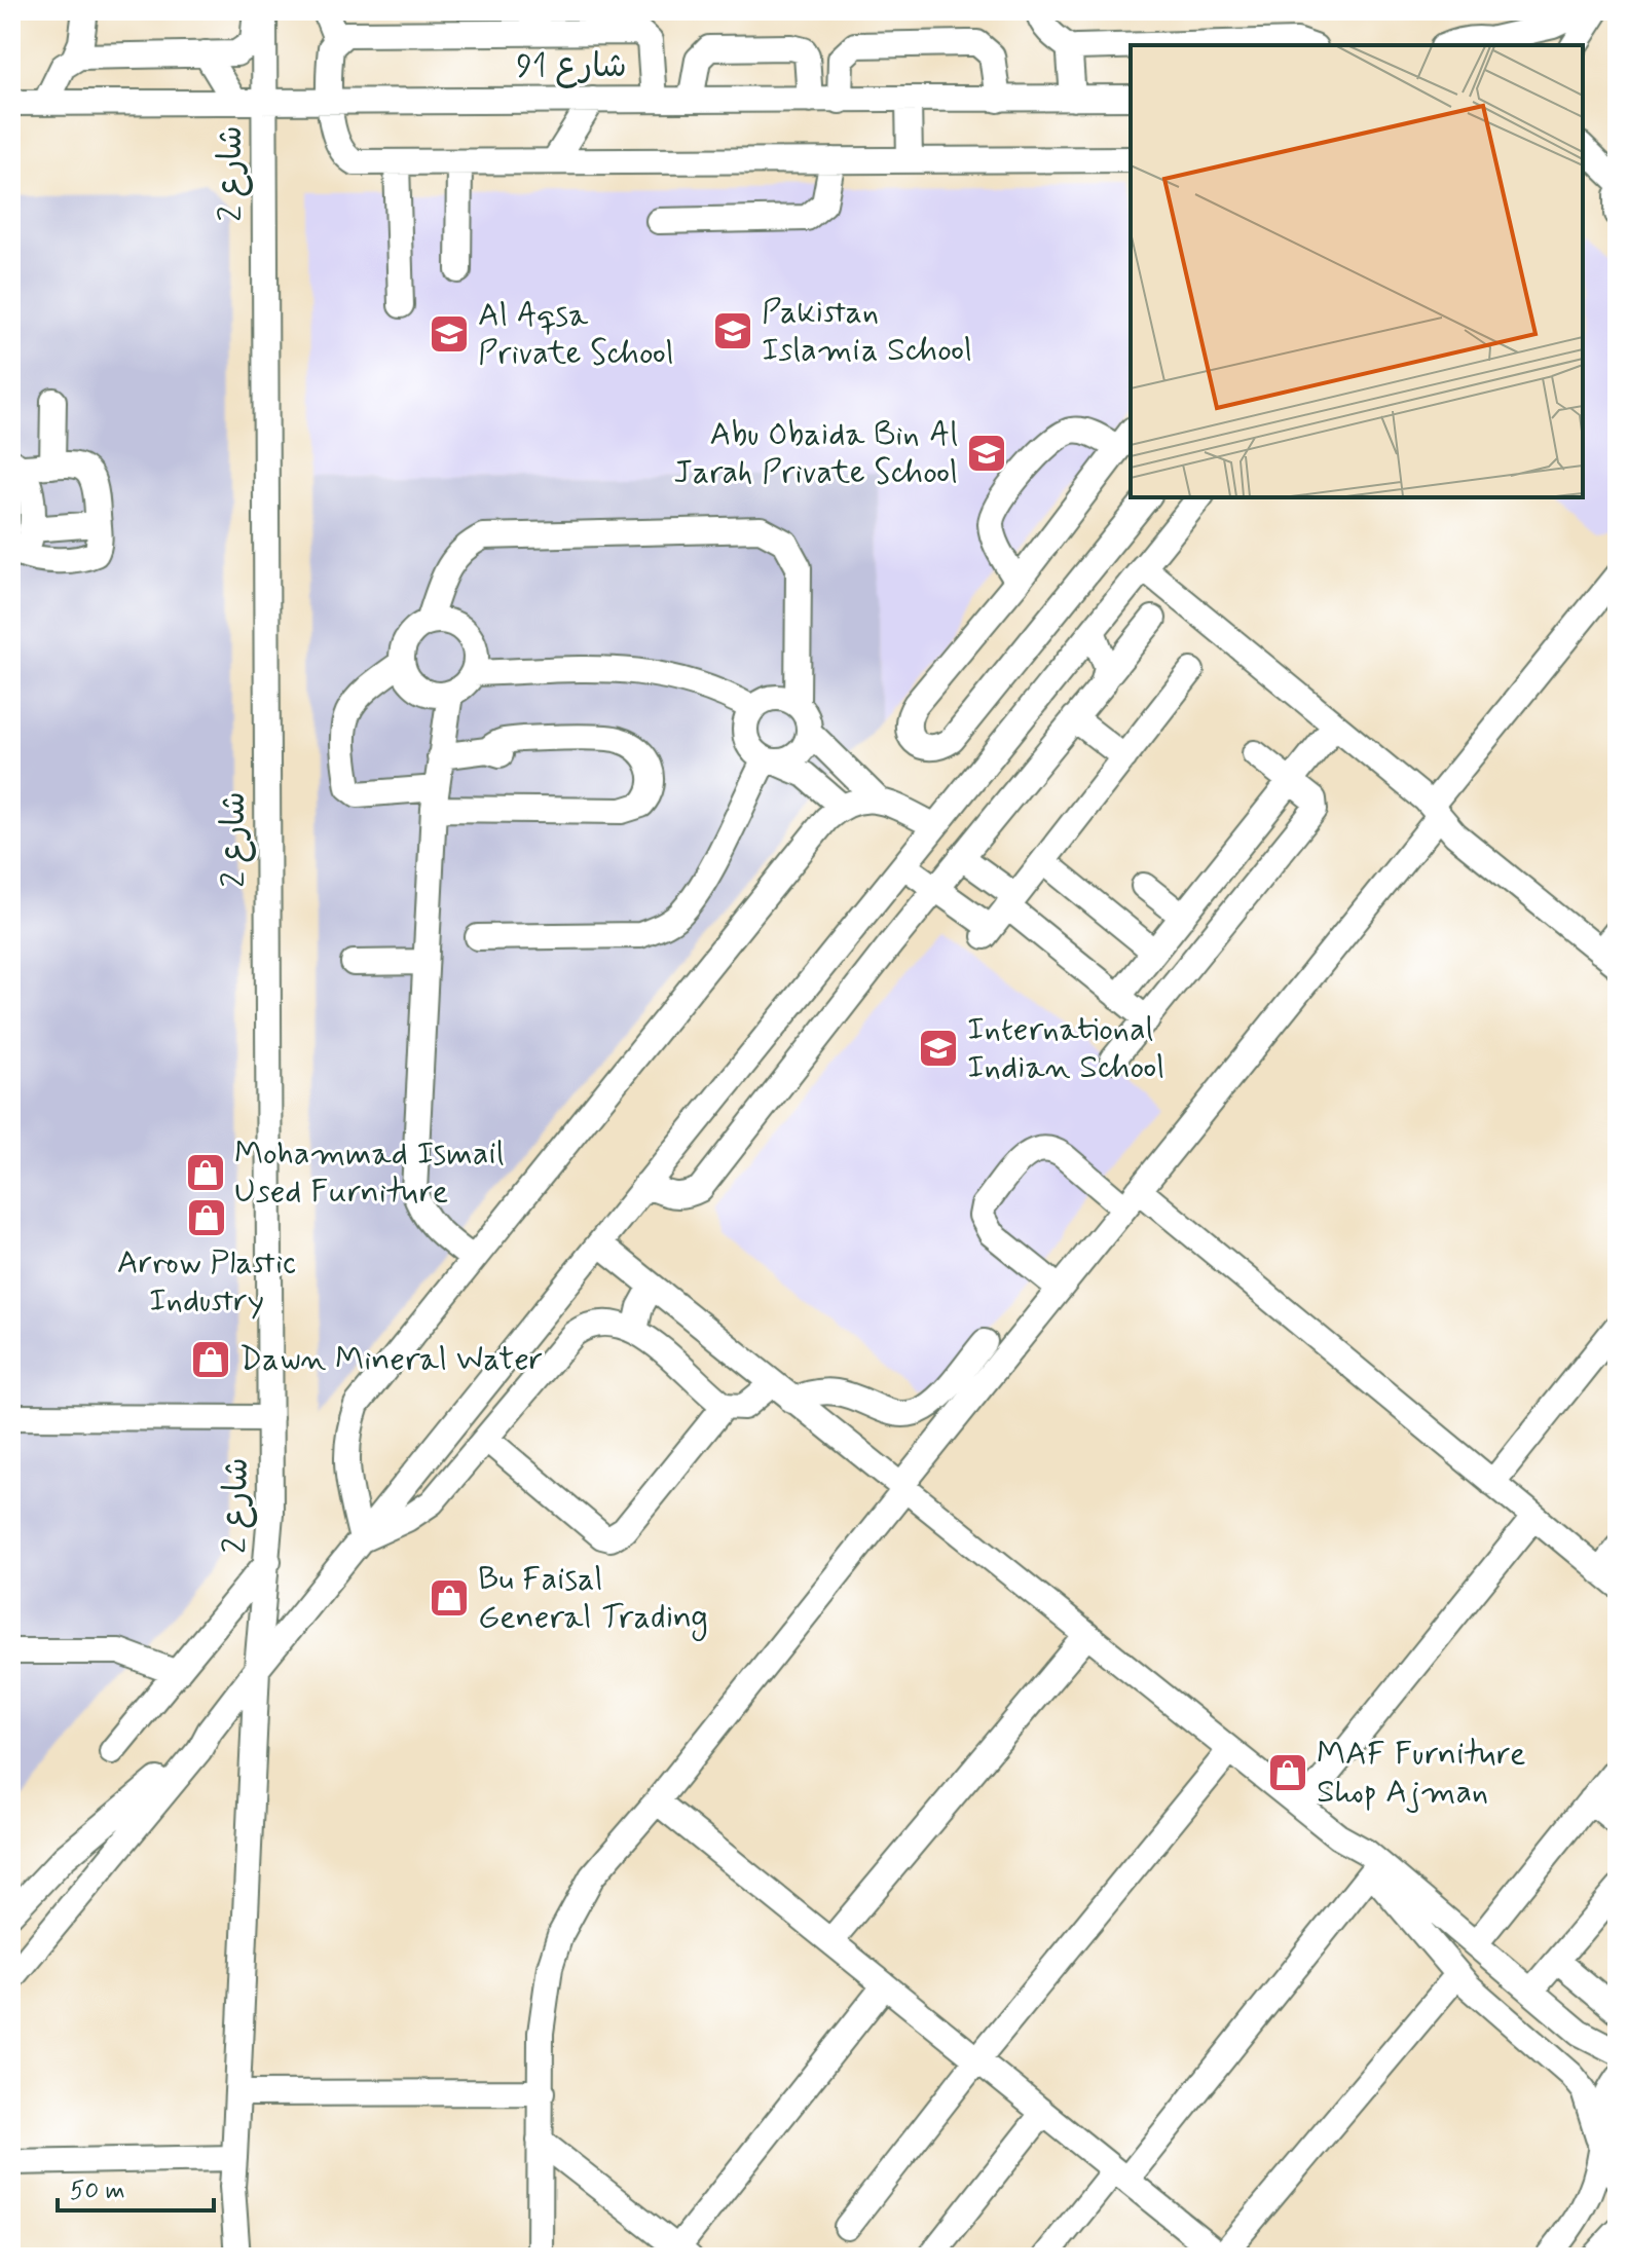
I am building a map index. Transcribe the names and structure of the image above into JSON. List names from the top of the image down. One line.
{"streets":{"street":["شارع 91","شارع 2"]},"crossings":[["شارع 91","شارع 2"]],"places":{"school or university":["Pakistan Islamia School","Al Aqsa Private School","Abu Obaida Bin Al Jarah Private School","International Indian School"],"shop":["Mohammad Ismail Used Furniture","Arrow Plastic Industry","Dawn Mineral Water","Bu Faisal General Trading","MAF Furniture Shop Ajman"]},"scale_bar":"50 m"}
